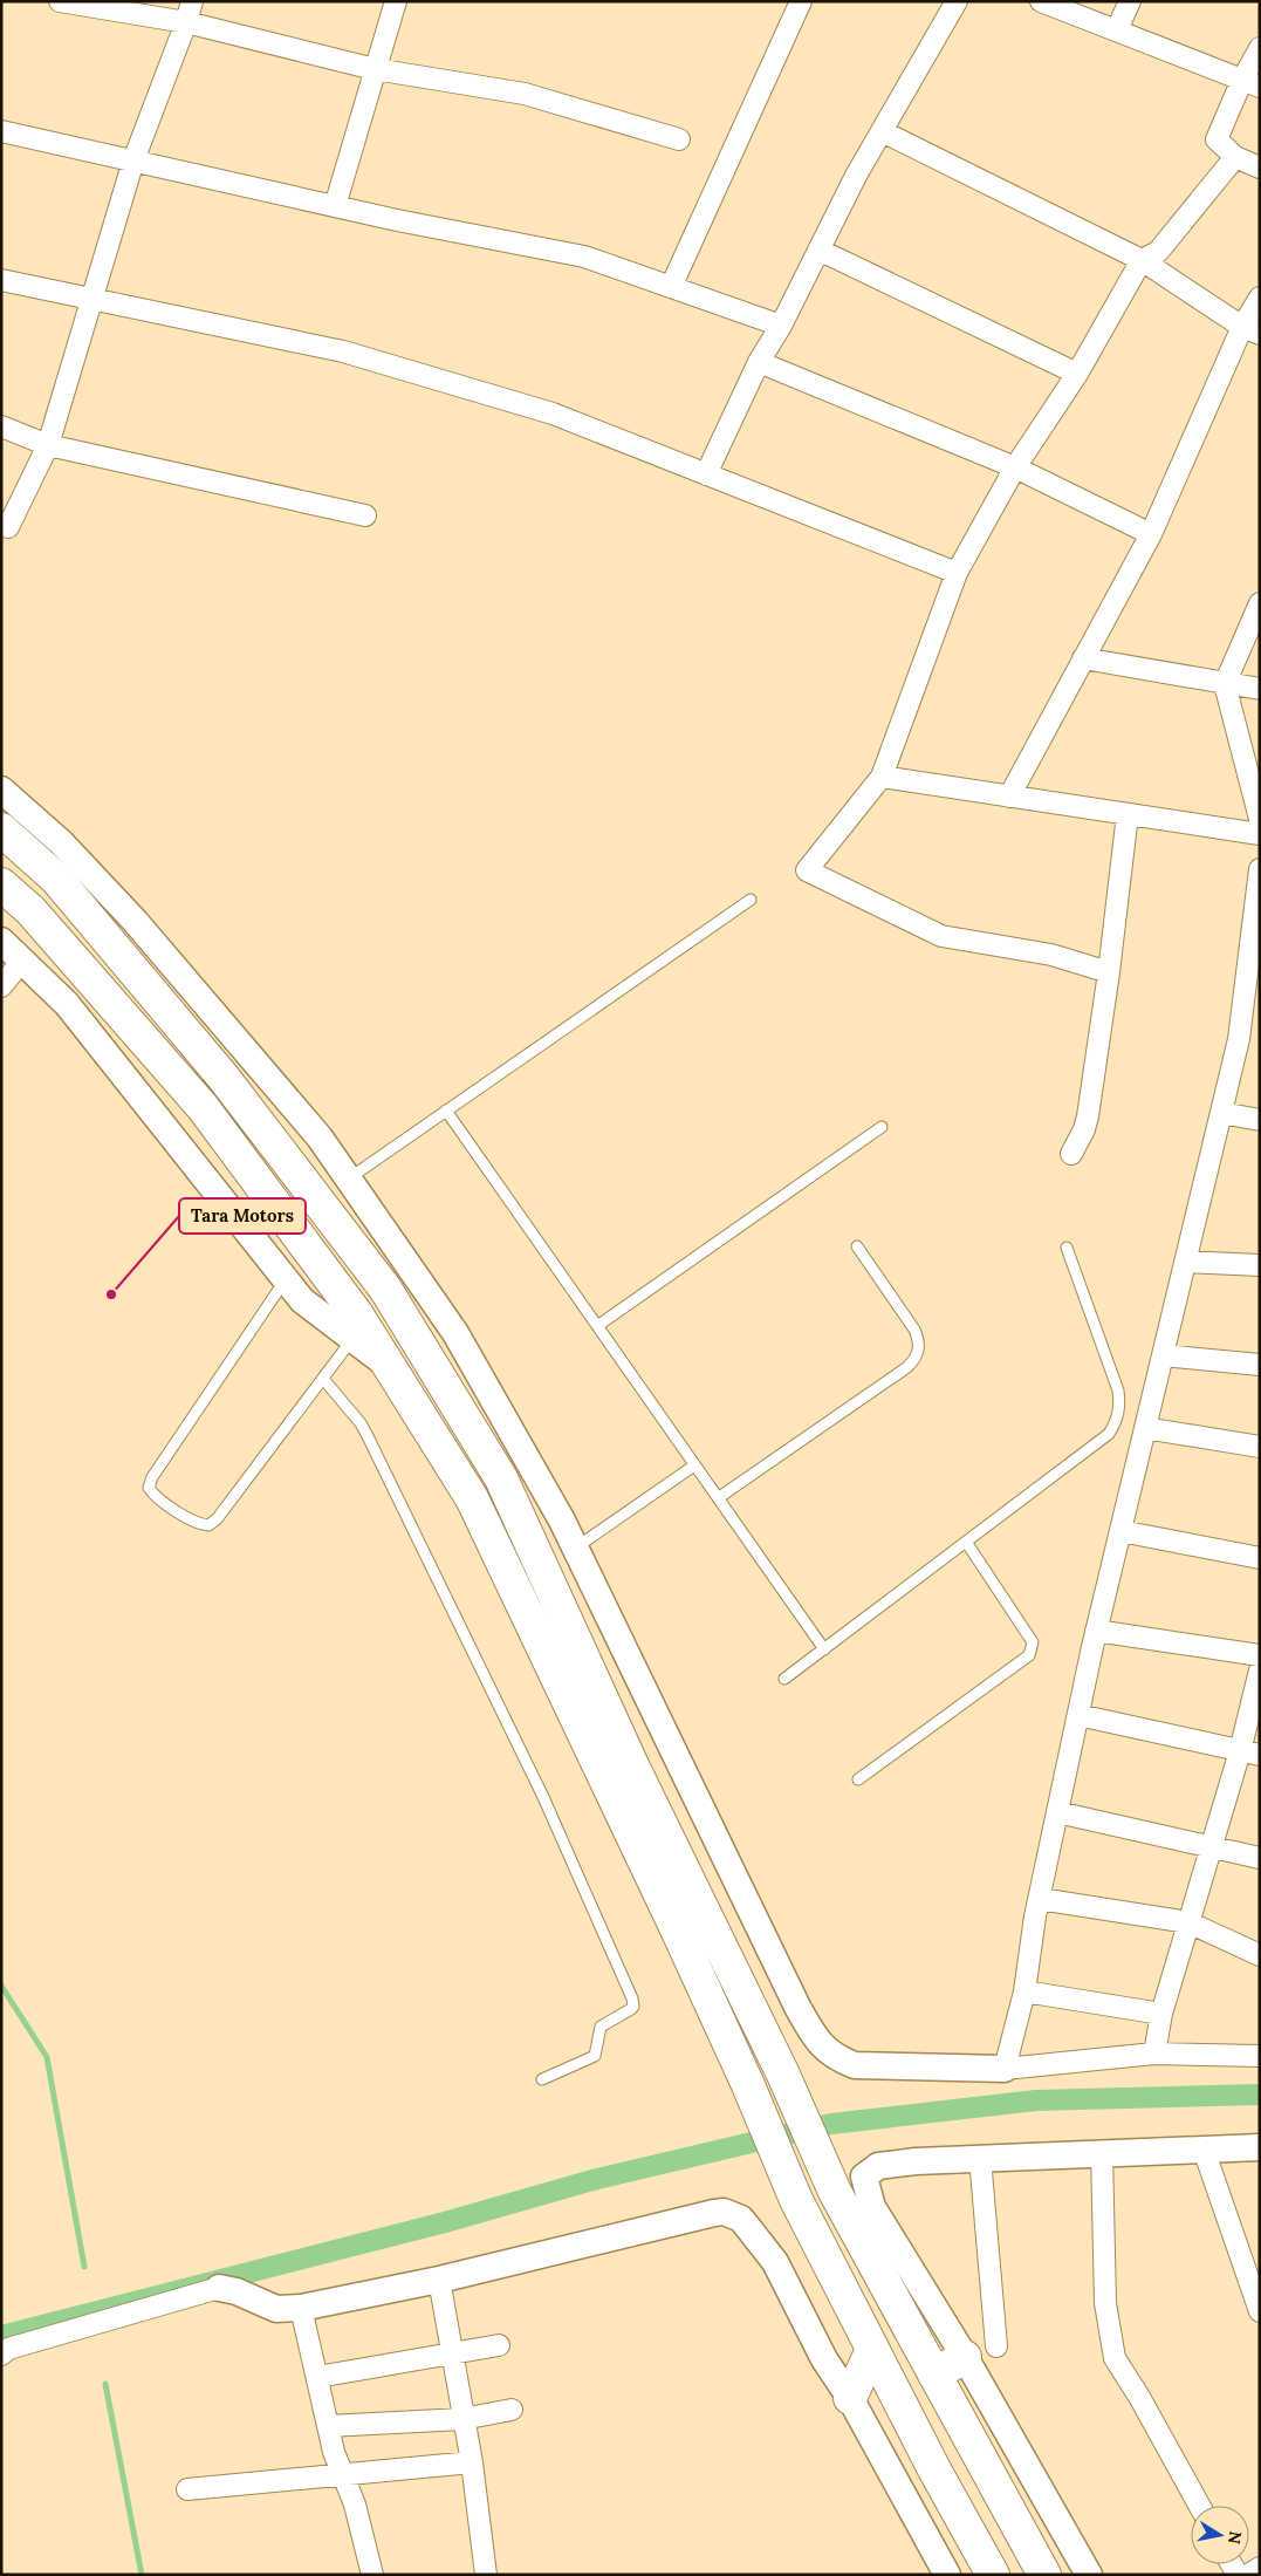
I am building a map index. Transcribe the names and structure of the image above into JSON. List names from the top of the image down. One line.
{"places":["Tara Motors"],"north":"right"}
